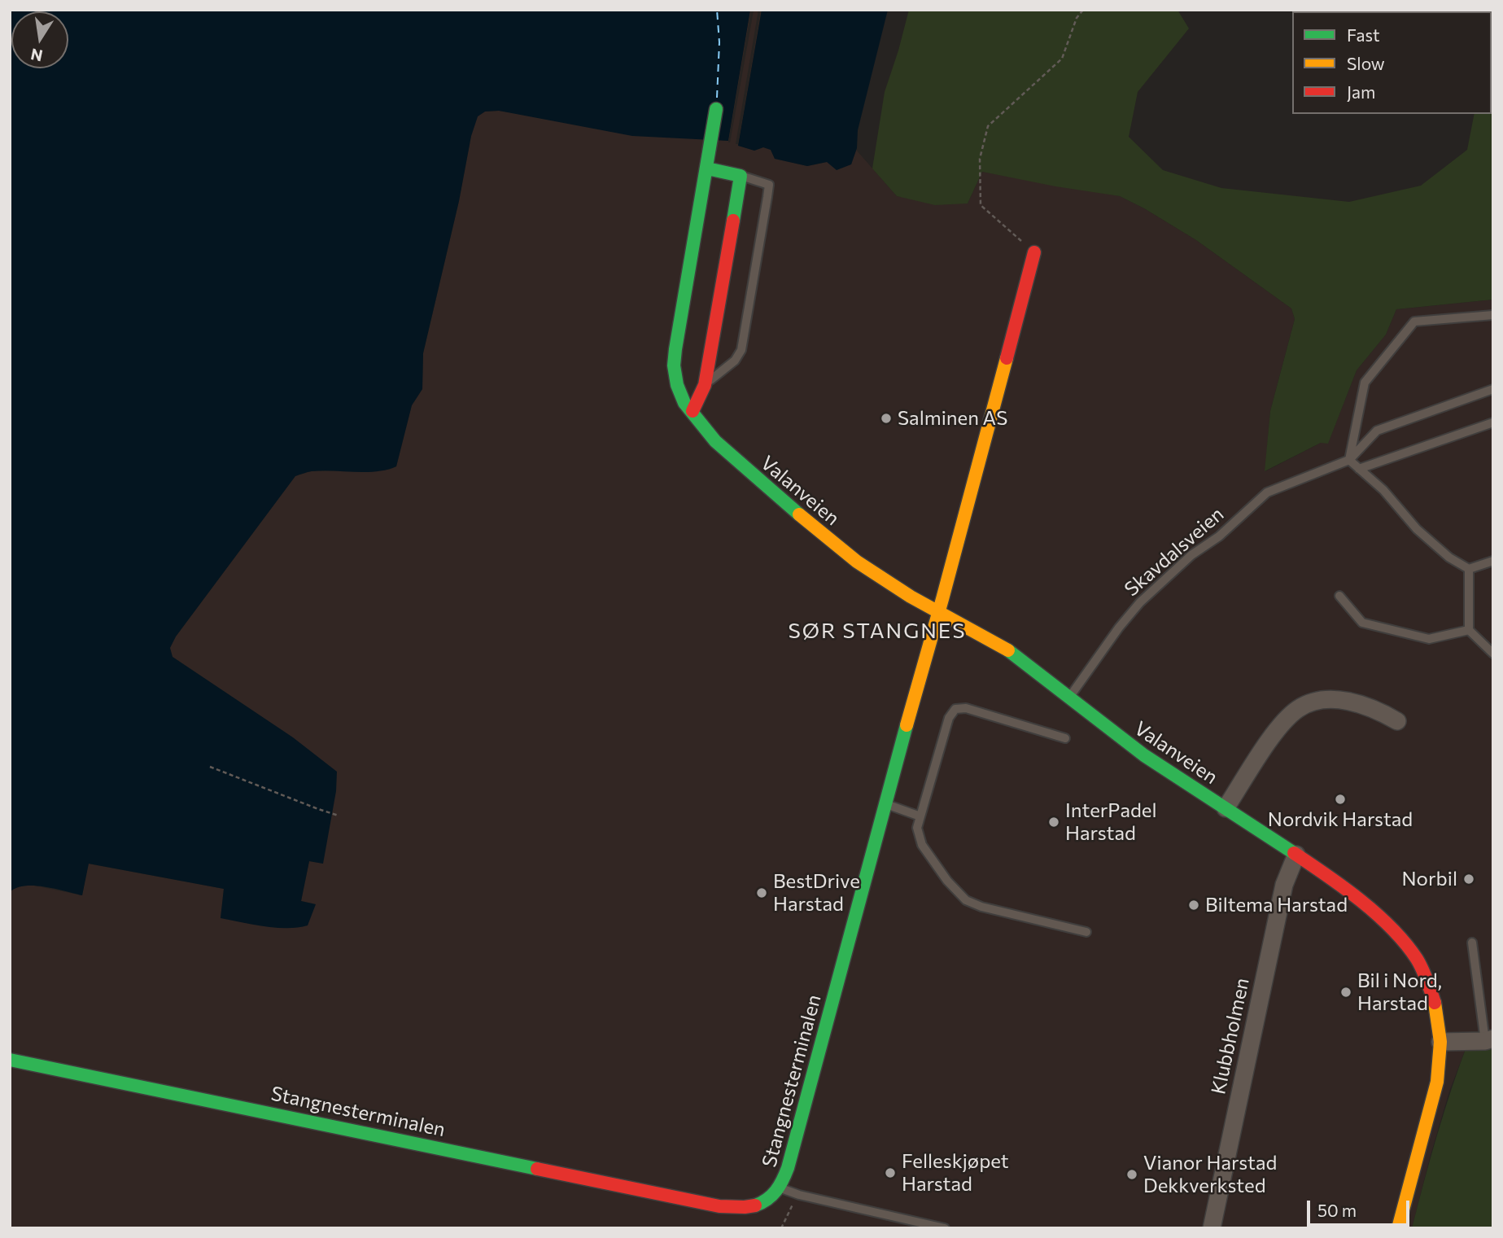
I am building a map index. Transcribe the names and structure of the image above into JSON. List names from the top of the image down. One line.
{"streets":{"main road":["Valanveien","Stangnesterminalen"],"street":["Klubbholmen"],"lane":["Skavdalsveien"]},"crossings":[["Valanveien","Skavdalsveien"],["Valanveien","Klubbholmen"],["Valanveien","Stangnesterminalen"]],"districts":["SØR STANGNES"],"places":["Salminen AS","Nordvik Harstad","InterPadel Harstad","Norbil","BestDrive Harstad","Biltema Harstad","Bil i Nord, Harstad","Felleskjøpet Harstad","Vianor Harstad Dekkverksted"],"legend":["Fast","Slow","Jam"],"scale_bar":"50 m","north":"bottom"}
